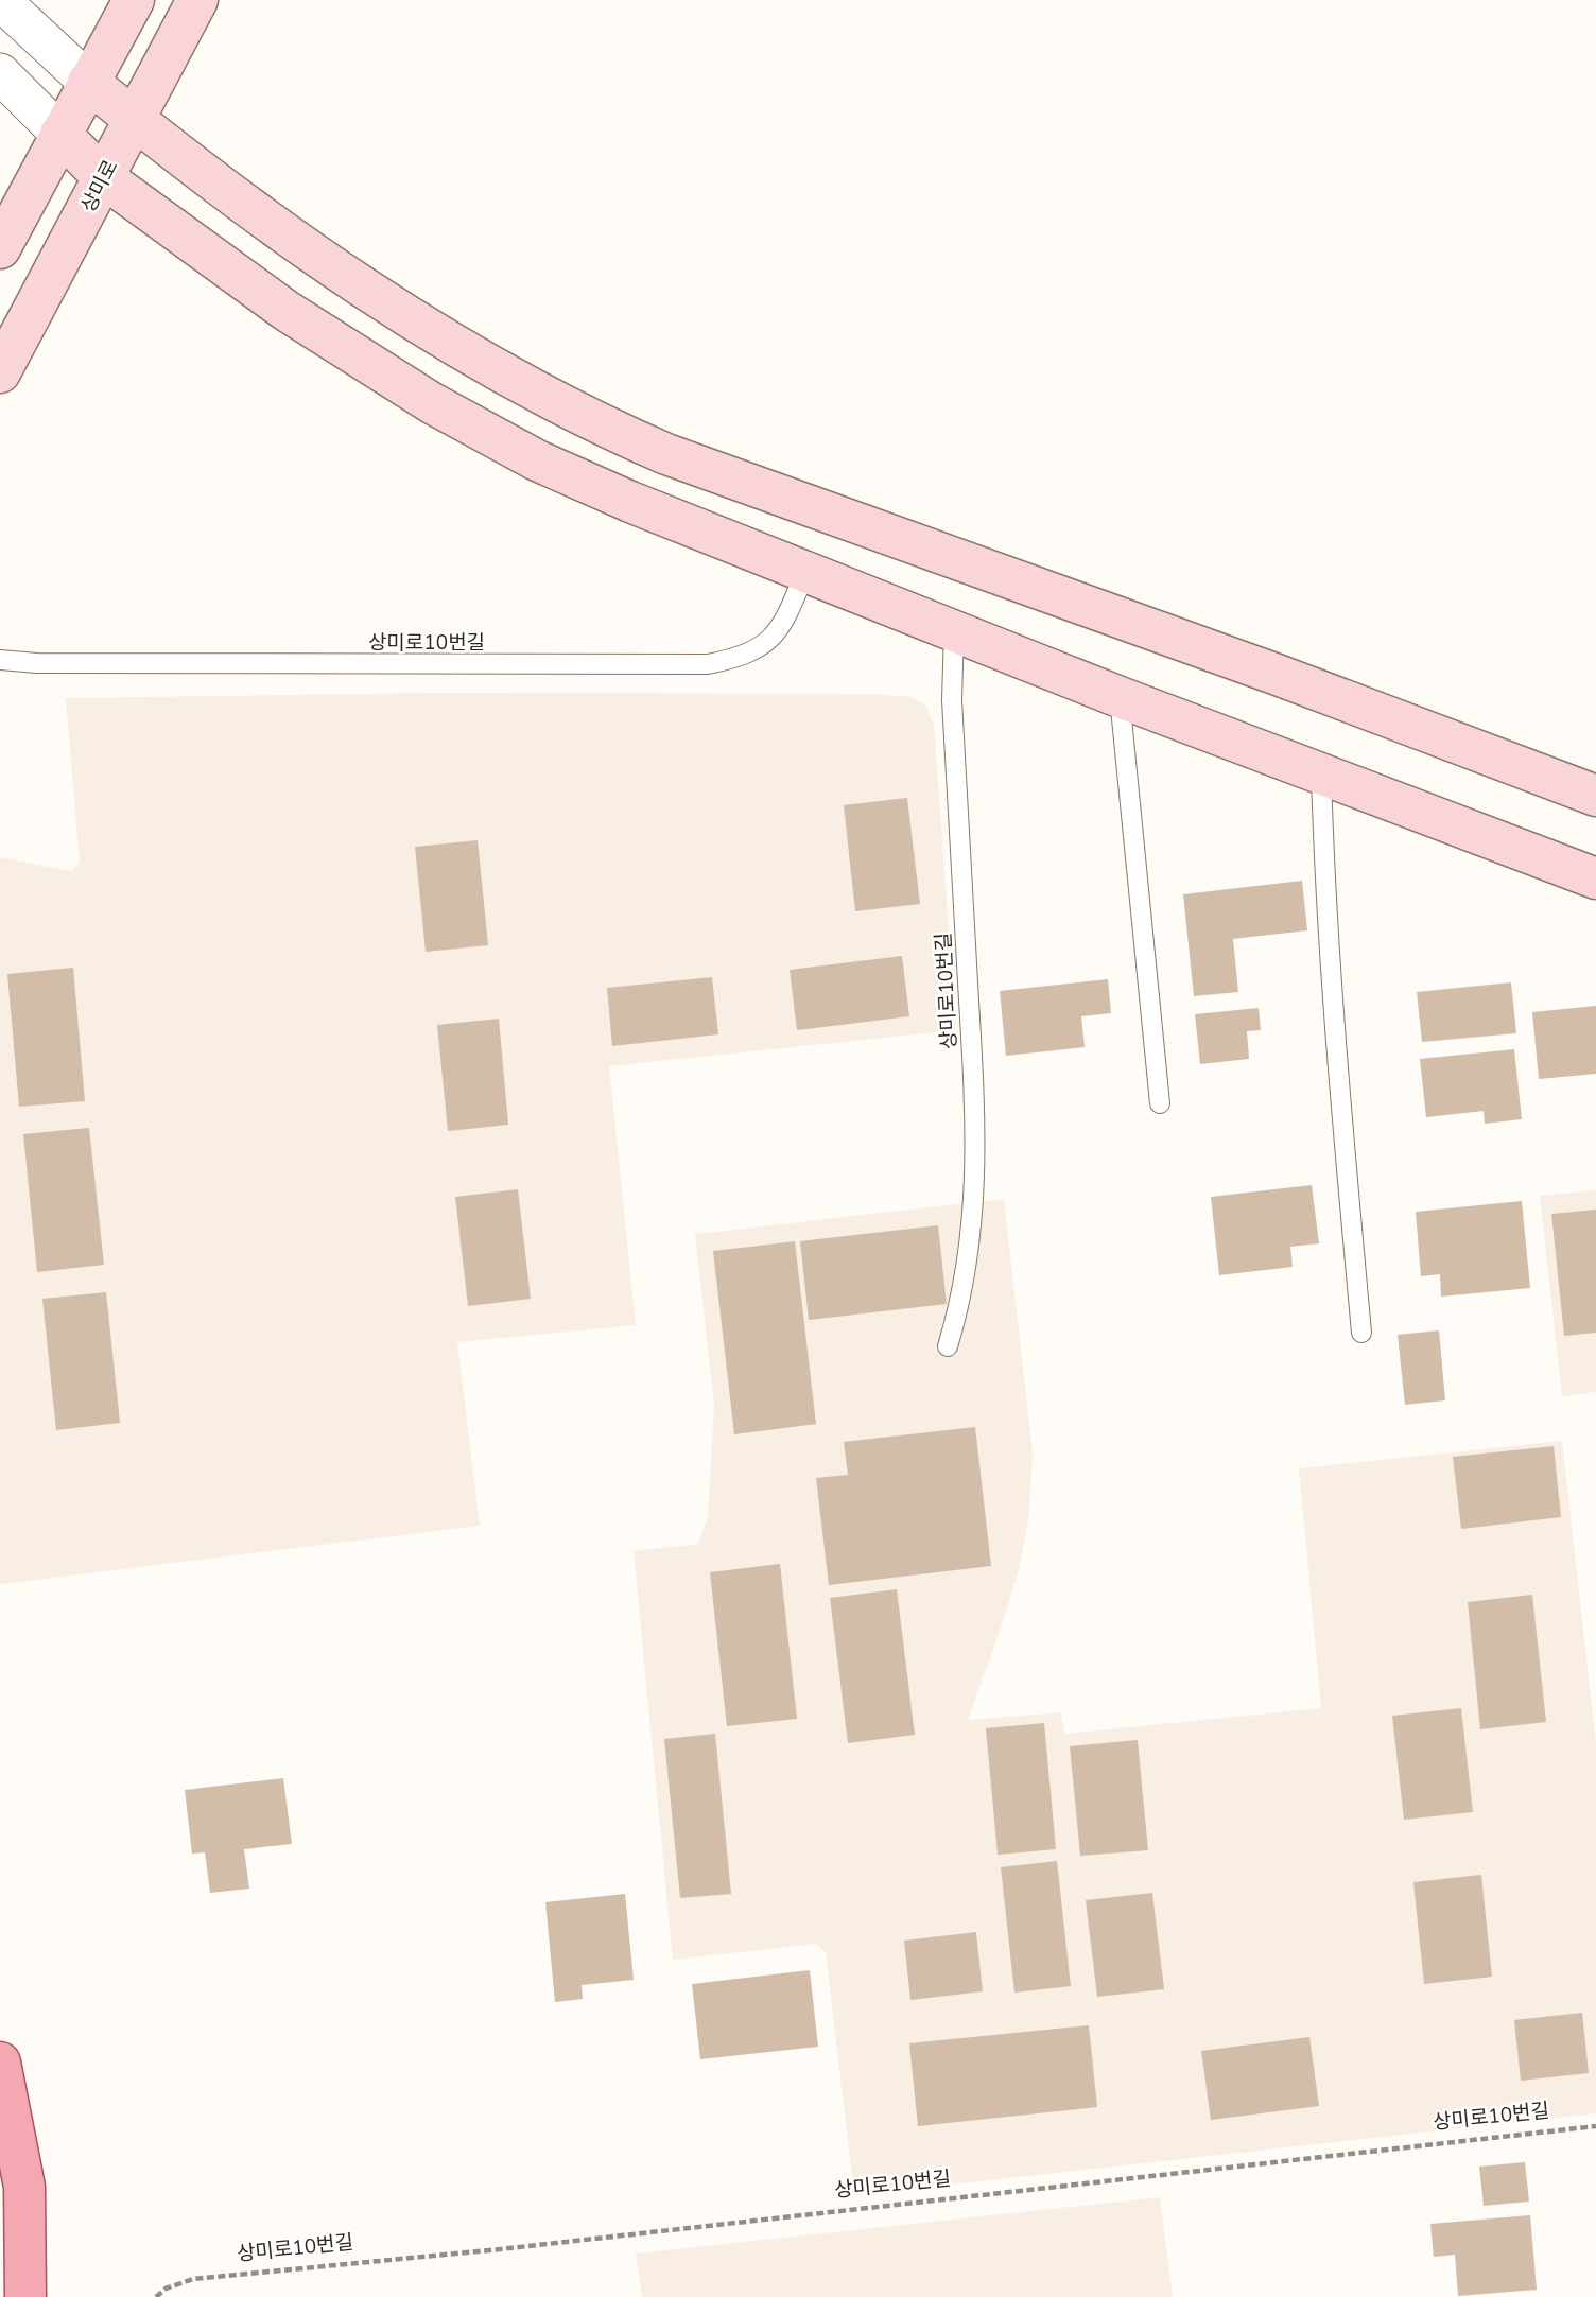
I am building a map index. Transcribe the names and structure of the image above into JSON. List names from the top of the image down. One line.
{"streets":{"street":["상미로"],"lane":["상미로10번길"]}}
